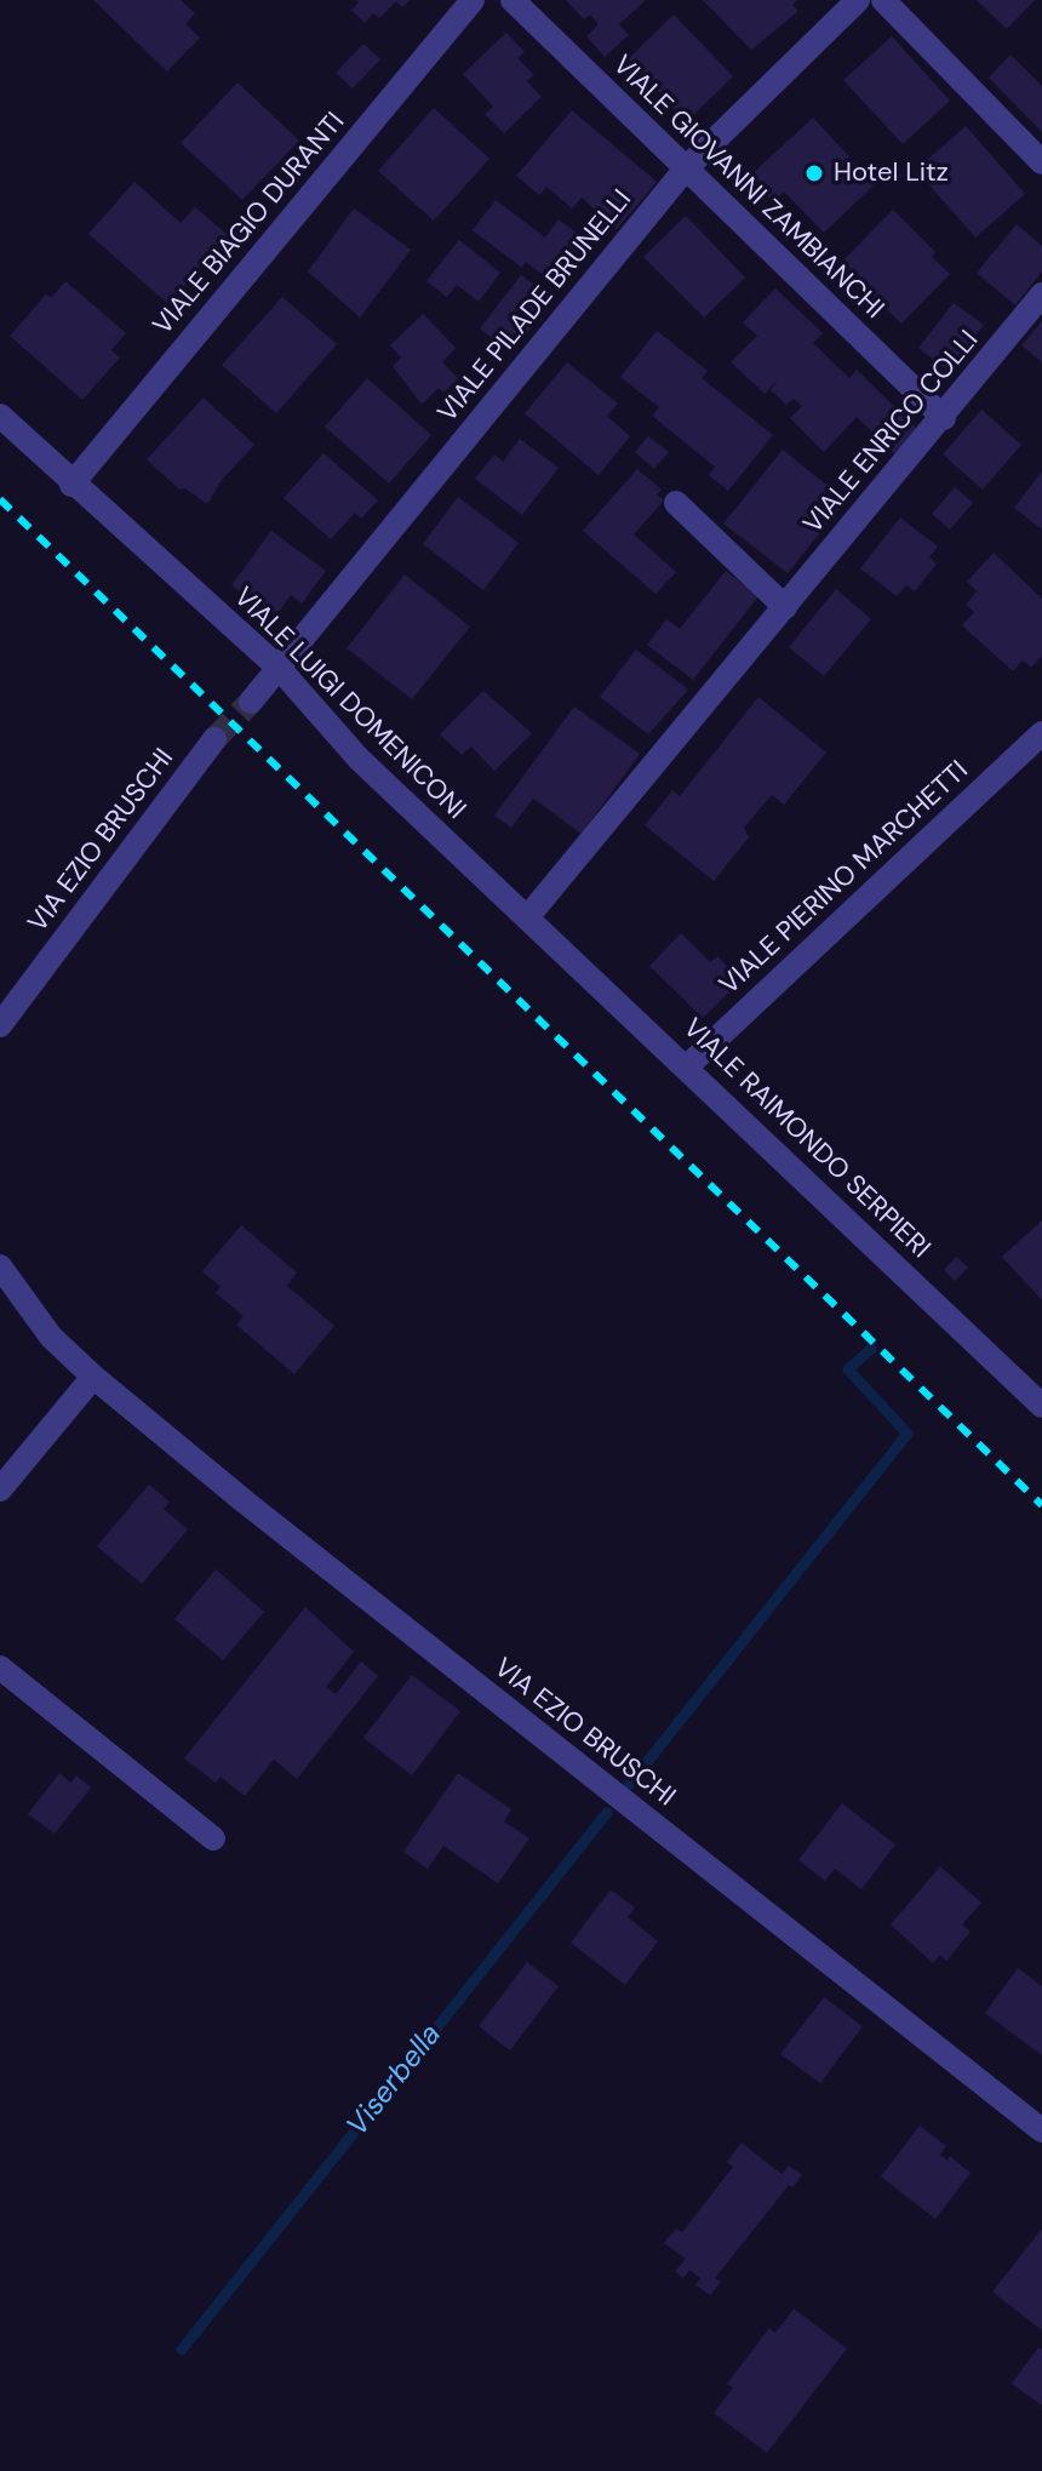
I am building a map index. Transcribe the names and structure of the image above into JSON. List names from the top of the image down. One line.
{"streets":{"street":["VIALE GIOVANNI ZAMBIANCHI","VIALE BIAGIO DURANTI","VIALE PILADE BRUNELLI","VIALE ENRICO COLLI","VIALE LUIGI DOMENICONI","VIA EZIO BRUSCHI","VIALE PIERINO MARCHETTI","VIALE RAIMONDO SERPIERI"]},"crossings":[["VIALE GIOVANNI ZAMBIANCHI","VIALE PILADE BRUNELLI"],["VIALE GIOVANNI ZAMBIANCHI","VIALE ENRICO COLLI"],["VIALE BIAGIO DURANTI","VIALE LUIGI DOMENICONI"],["VIALE PILADE BRUNELLI","VIALE LUIGI DOMENICONI"],["VIALE ENRICO COLLI","VIALE LUIGI DOMENICONI"],["VIALE ENRICO COLLI","VIALE RAIMONDO SERPIERI"],["VIALE LUIGI DOMENICONI","VIALE RAIMONDO SERPIERI"],["VIALE PIERINO MARCHETTI","VIALE RAIMONDO SERPIERI"]],"water":["Viserbella"],"places":["Hotel Litz"]}
